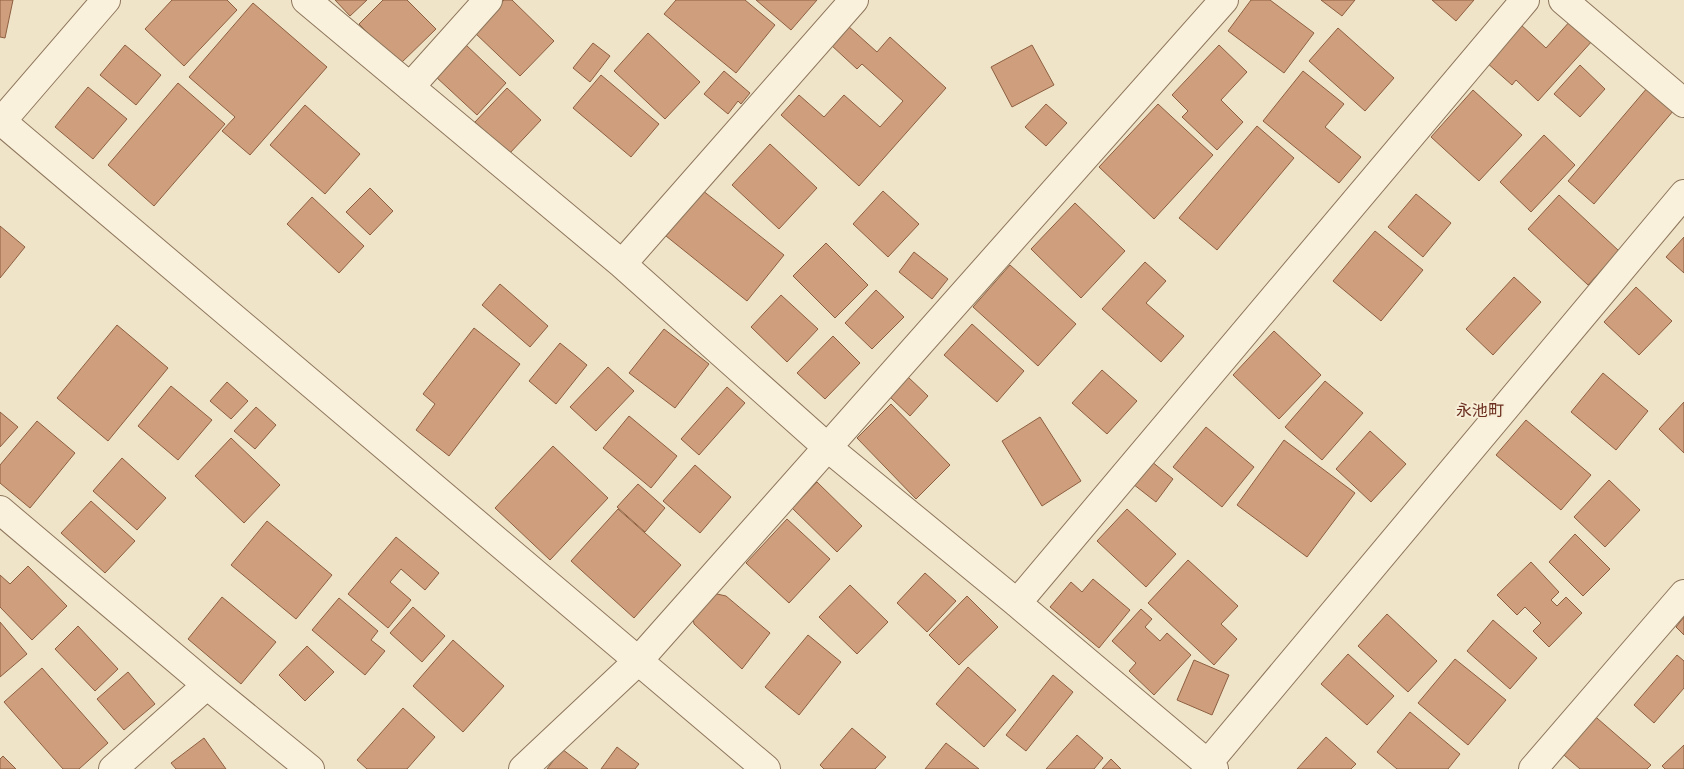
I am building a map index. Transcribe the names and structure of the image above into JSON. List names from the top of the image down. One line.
{"districts":["永池町"]}
